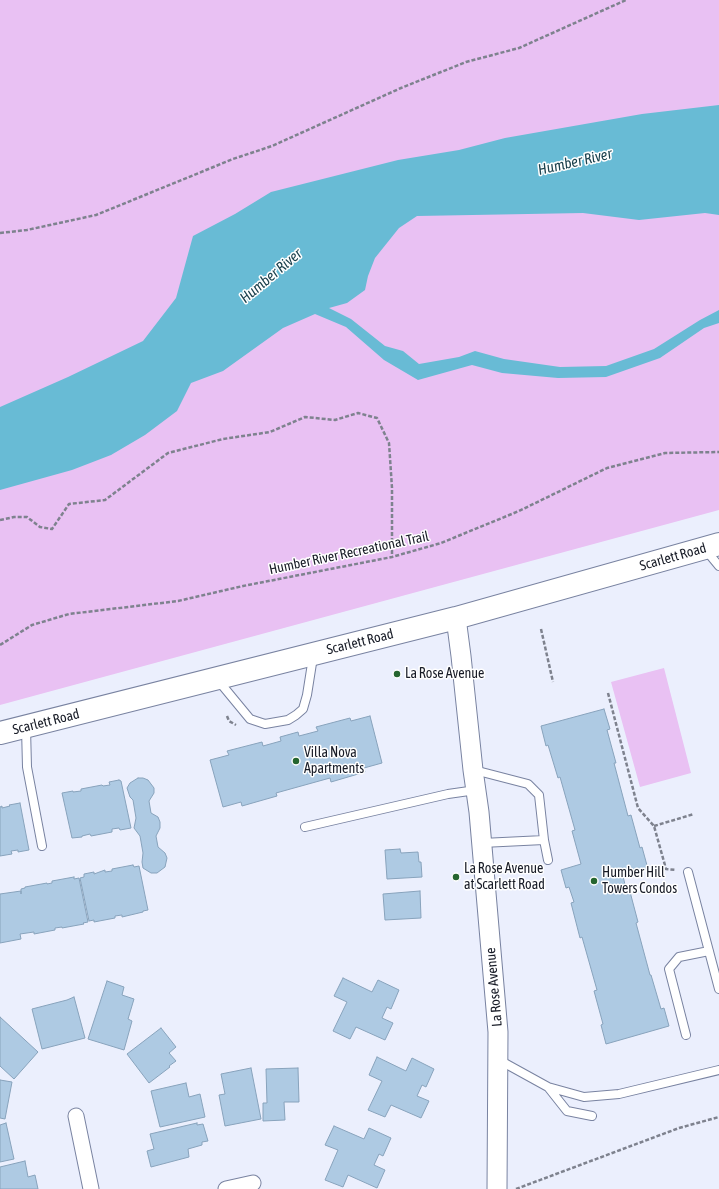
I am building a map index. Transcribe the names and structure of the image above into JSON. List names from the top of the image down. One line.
{"streets":{"main road":["Scarlett Road"],"street":["La Rose Avenue"],"path":["Humber River Recreational Trail"]},"crossings":[["Scarlett Road","La Rose Avenue"]],"water":["Humber River"],"places":["La Rose Avenue","Villa Nova Apartments","La Rose Avenue at Scarlett Road","Humber Hill Towers Condos"]}
